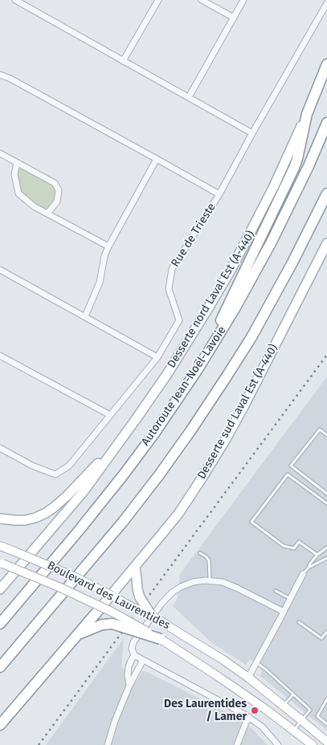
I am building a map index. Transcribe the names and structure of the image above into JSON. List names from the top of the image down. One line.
{"streets":{"highway":["Desserte nord Laval Est (A-440)","Autoroute Jean-Noël-Lavoie"],"main road":["Desserte sud Laval Est (A-440)","Boulevard des Laurentides"],"street":["Rue de Trieste"]},"crossings":[["Desserte sud Laval Est (A-440)","Boulevard des Laurentides"]],"places":["Des Laurentides / Lamer"]}
